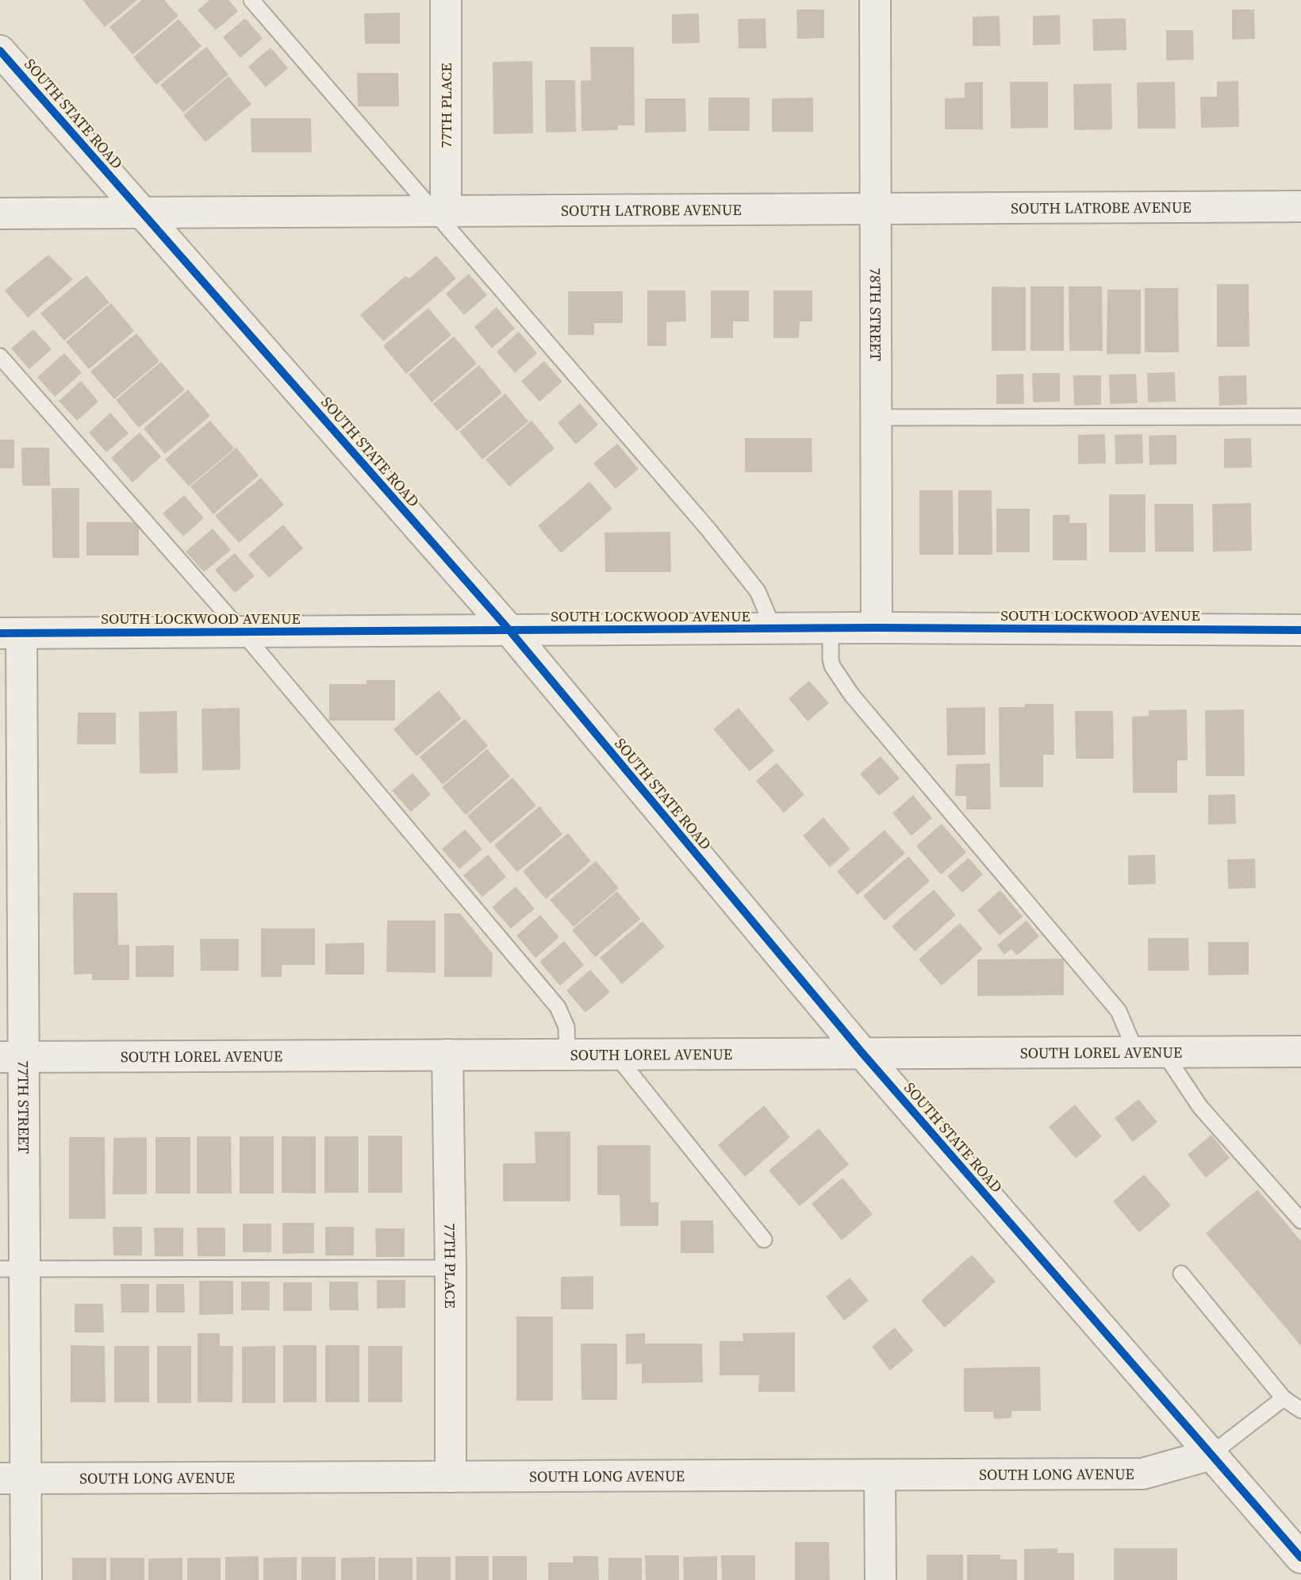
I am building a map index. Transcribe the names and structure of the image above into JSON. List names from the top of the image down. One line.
{"streets":{"street":["77TH PLACE","SOUTH STATE ROAD","SOUTH LATROBE AVENUE","78TH STREET","SOUTH LOCKWOOD AVENUE","SOUTH LOREL AVENUE","77TH STREET","SOUTH LONG AVENUE"]},"crossings":[["77TH PLACE","SOUTH LATROBE AVENUE"],["77TH PLACE","SOUTH LOREL AVENUE"],["77TH PLACE","SOUTH LONG AVENUE"],["SOUTH STATE ROAD","SOUTH LATROBE AVENUE"],["SOUTH STATE ROAD","SOUTH LOCKWOOD AVENUE"],["SOUTH STATE ROAD","SOUTH LOREL AVENUE"],["SOUTH STATE ROAD","SOUTH LONG AVENUE"],["SOUTH LATROBE AVENUE","78TH STREET"],["78TH STREET","SOUTH LOCKWOOD AVENUE"],["SOUTH LOCKWOOD AVENUE","77TH STREET"],["SOUTH LOREL AVENUE","77TH STREET"],["77TH STREET","SOUTH LONG AVENUE"]]}
